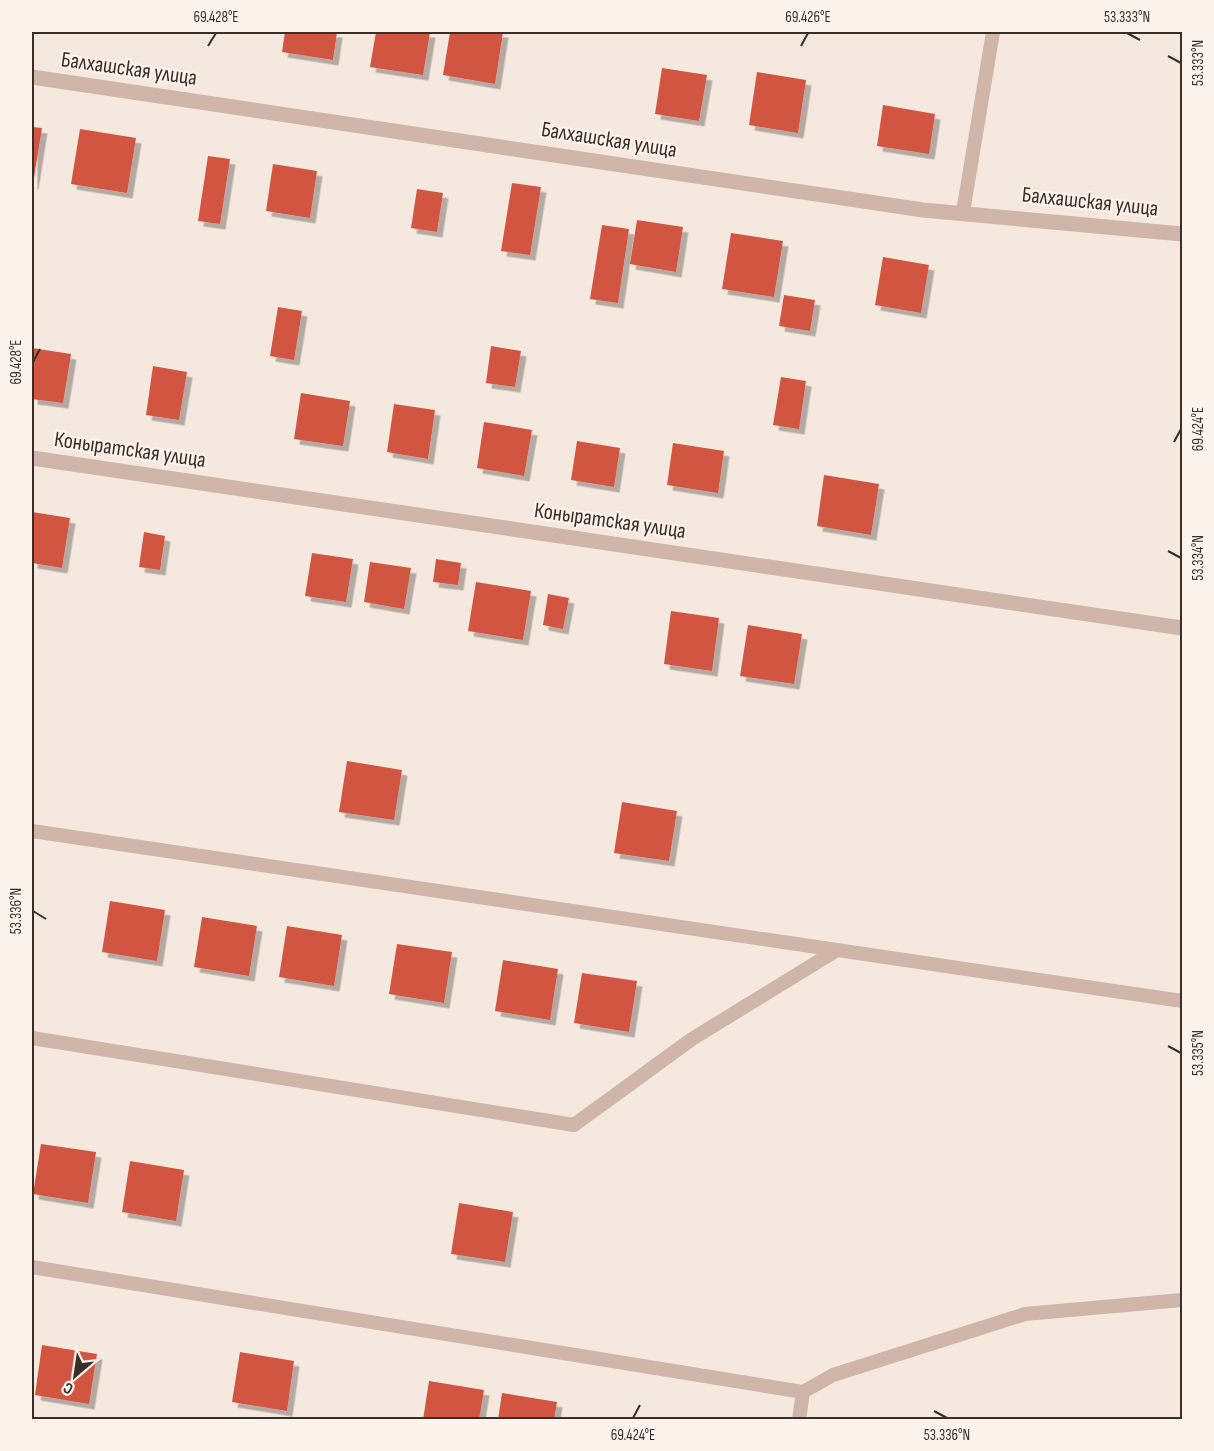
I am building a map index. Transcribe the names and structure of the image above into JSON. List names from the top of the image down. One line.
{"streets":{"street":["Балхашская улица","Коныратская улица"]},"north":"bottom left","coordinates":["69.428°E","69.426°E","53.333°N","69.424°E","53.334°N","53.336°N","53.335°N"]}
